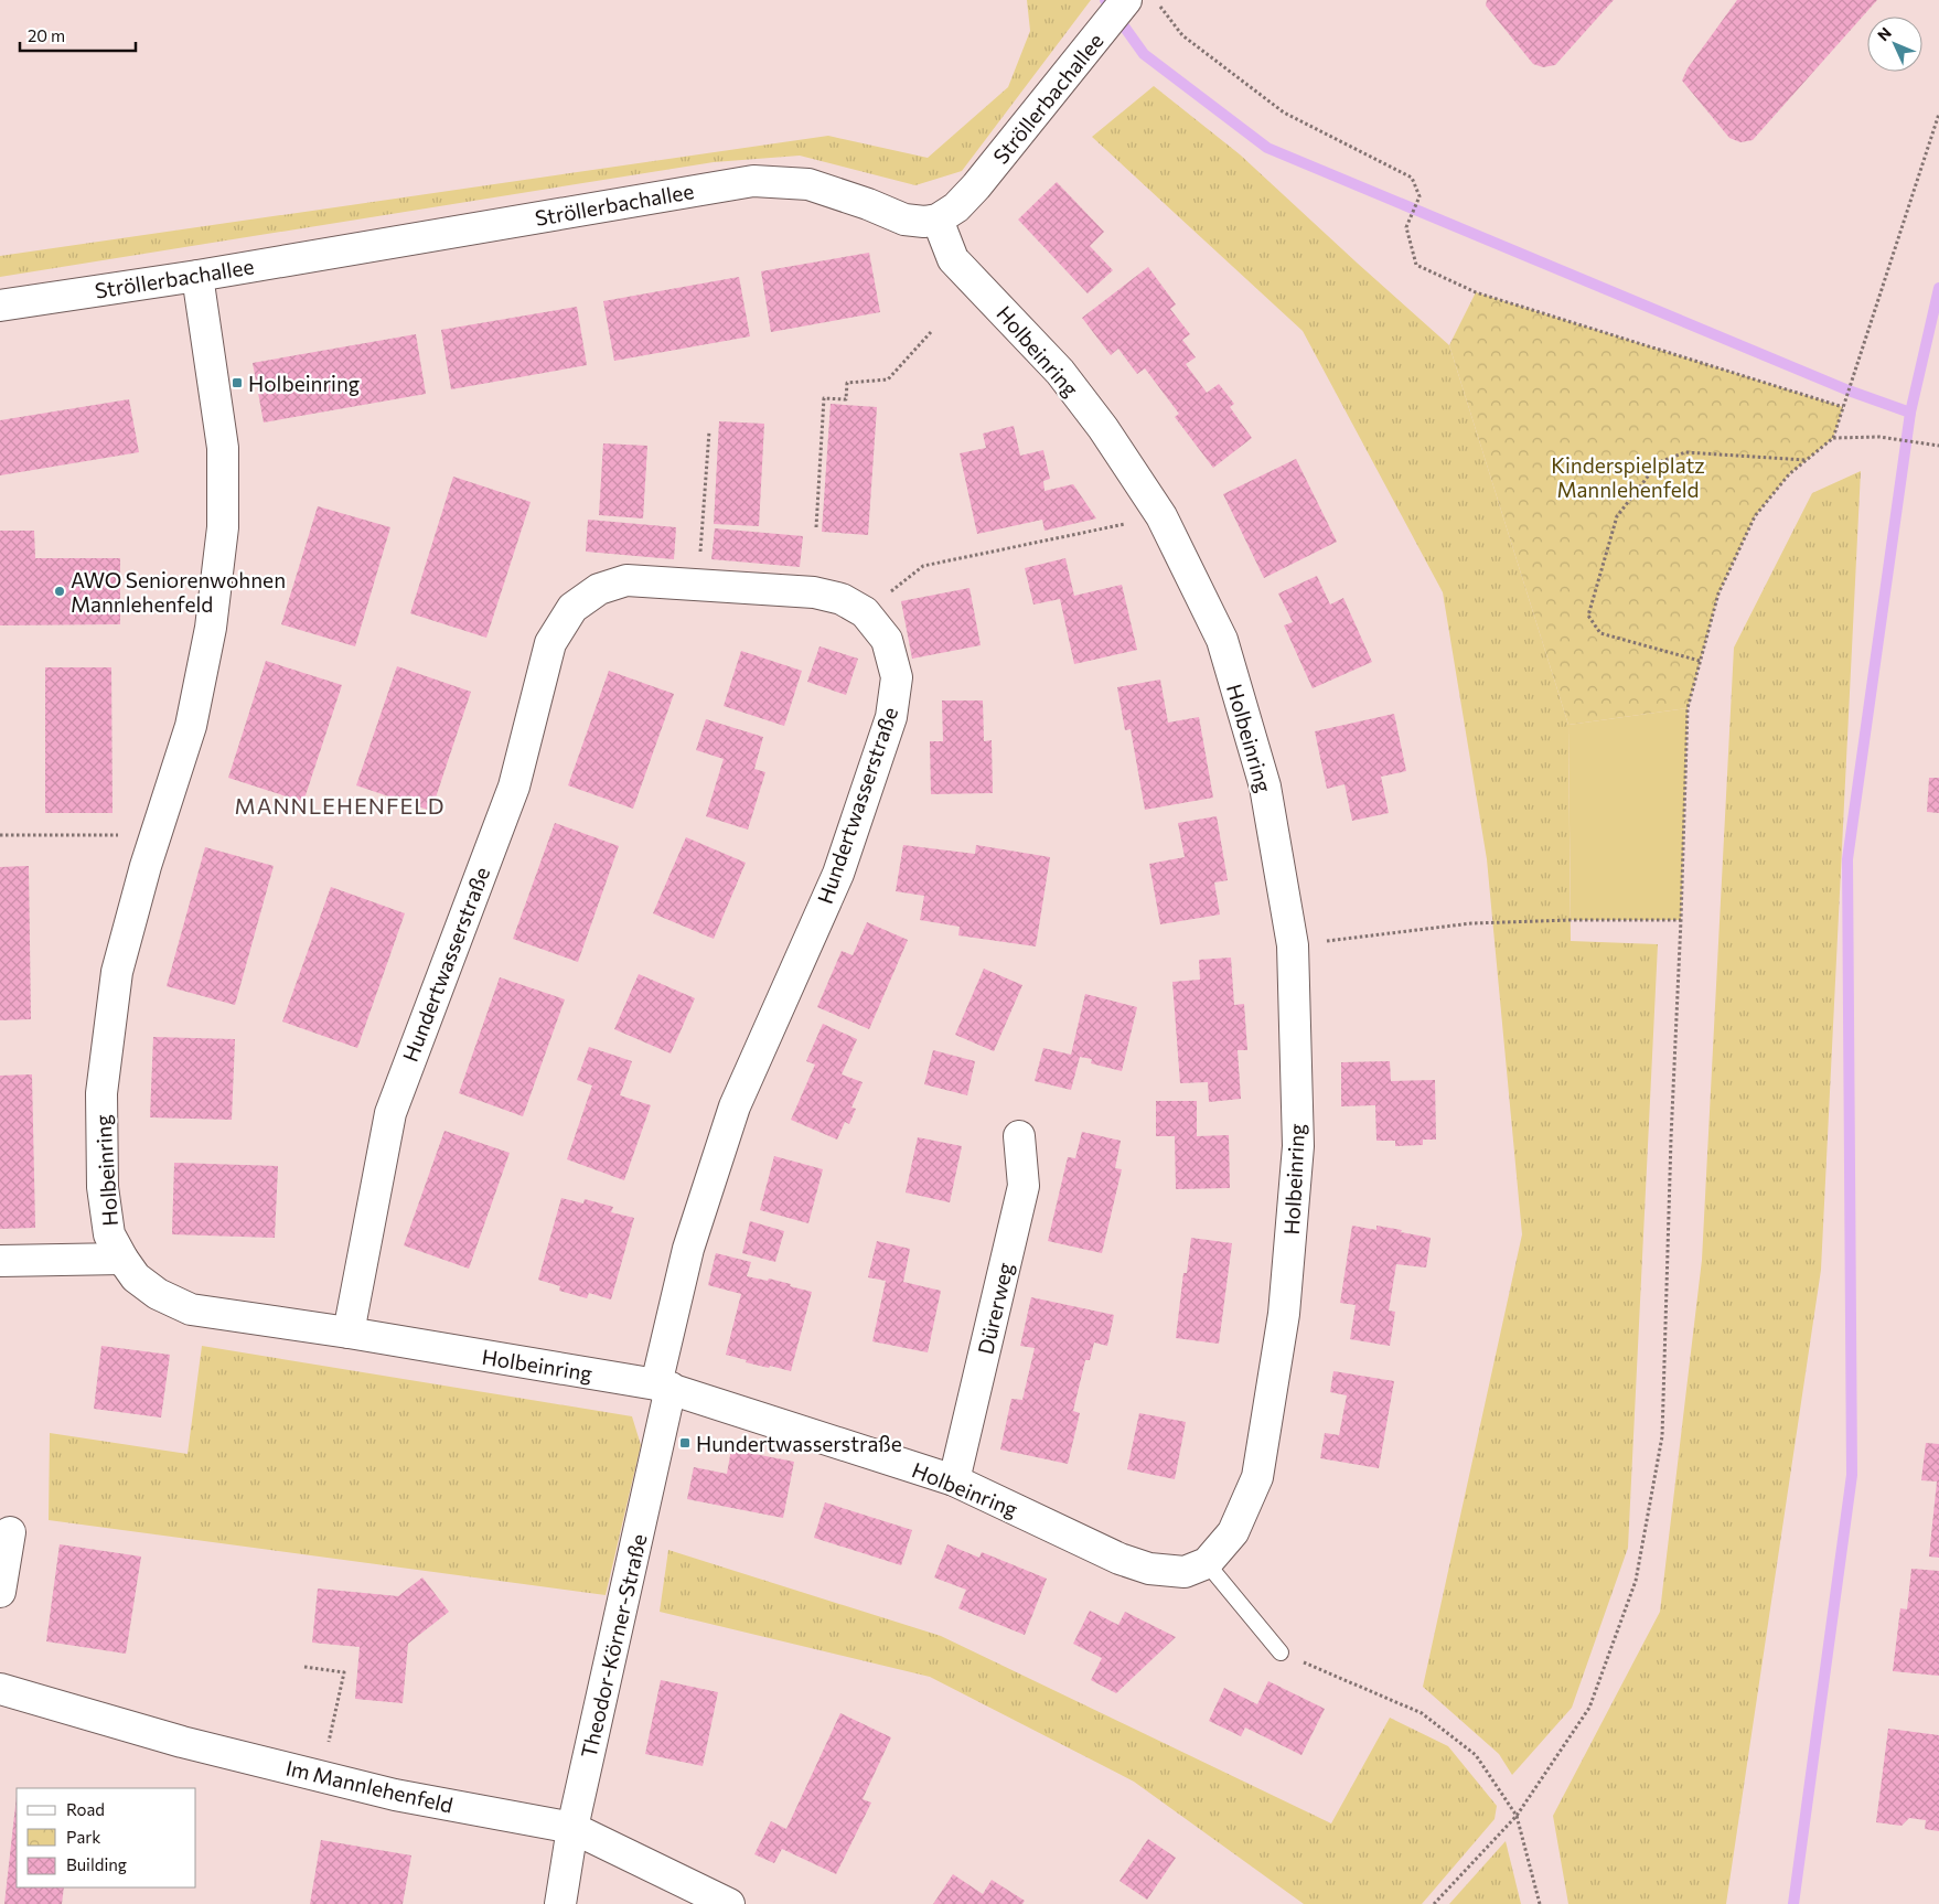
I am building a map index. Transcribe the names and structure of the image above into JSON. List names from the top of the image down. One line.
{"streets":{"street":["Ströllerbachallee","Holbeinring","Hundertwasserstraße","Dürerweg","Theodor-Körner-Straße","Im Mannlehenfeld"]},"crossings":[["Ströllerbachallee","Holbeinring"],["Holbeinring","Hundertwasserstraße"],["Holbeinring","Dürerweg"],["Holbeinring","Theodor-Körner-Straße"],["Hundertwasserstraße","Theodor-Körner-Straße"],["Theodor-Körner-Straße","Im Mannlehenfeld"]],"districts":["MANNLEHENFELD"],"parks":["Kinderspielplatz Mannlehenfeld"],"places":{"transit":["Holbeinring","Hundertwasserstraße"],"other":["AWO Seniorenwohnen Mannlehenfeld"]},"legend":["Road","Park","Building"],"scale_bar":"20 m","north":"top left"}
